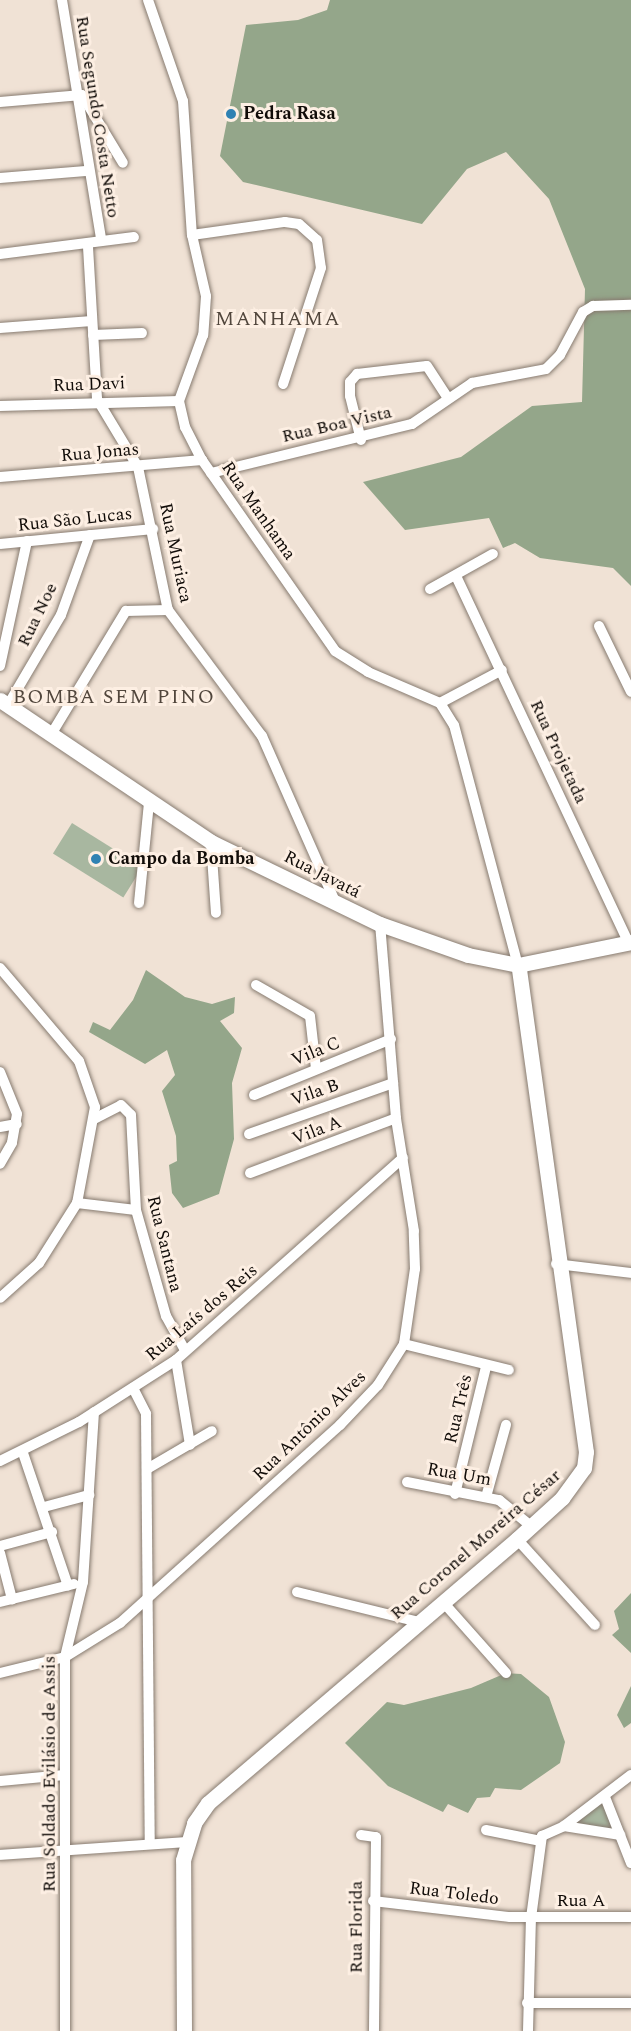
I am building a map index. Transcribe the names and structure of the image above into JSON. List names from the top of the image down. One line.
{"streets":{"street":["Rua Segundo Costa Netto","Rua Davi","Rua Boa Vista","Rua Jonas","Rua Manhama","Rua São Lucas","Rua Muriaca","Rua Noe","Rua Projetada","Rua Javatá","Vila C","Vila B","Vila A","Rua Santana","Rua Laís dos Reis","Rua Três","Rua Antônio Alves","Rua Um","Rua Coronel Moreira César","Rua Soldado Evilásio de Assis","Rua Toledo","Rua A","Rua Florida"]},"crossings":[["Rua Davi","Rua Manhama"],["Rua Davi","Rua Muriaca"],["Rua Boa Vista","Rua Manhama"],["Rua Jonas","Rua Manhama"],["Rua Jonas","Rua Muriaca"],["Rua São Lucas","Rua Muriaca"],["Rua São Lucas","Rua Noe"],["Rua Muriaca","Rua Javatá"],["Rua Noe","Rua Javatá"],["Rua Projetada","Rua Javatá"],["Rua Javatá","Rua Antônio Alves"],["Rua Javatá","Rua Coronel Moreira César"],["Vila C","Rua Antônio Alves"],["Vila B","Rua Antônio Alves"],["Vila A","Rua Antônio Alves"],["Rua Santana","Rua Laís dos Reis"],["Rua Laís dos Reis","Rua Antônio Alves"],["Rua Laís dos Reis","Rua Soldado Evilásio de Assis"],["Rua Três","Rua Um"],["Rua Antônio Alves","Rua Soldado Evilásio de Assis"],["Rua Um","Rua Coronel Moreira César"],["Rua Toledo","Rua A"],["Rua Toledo","Rua Florida"]],"districts":["MANHAMA","BOMBA SEM PINO"],"places":["Pedra Rasa","Campo da Bomba"]}
